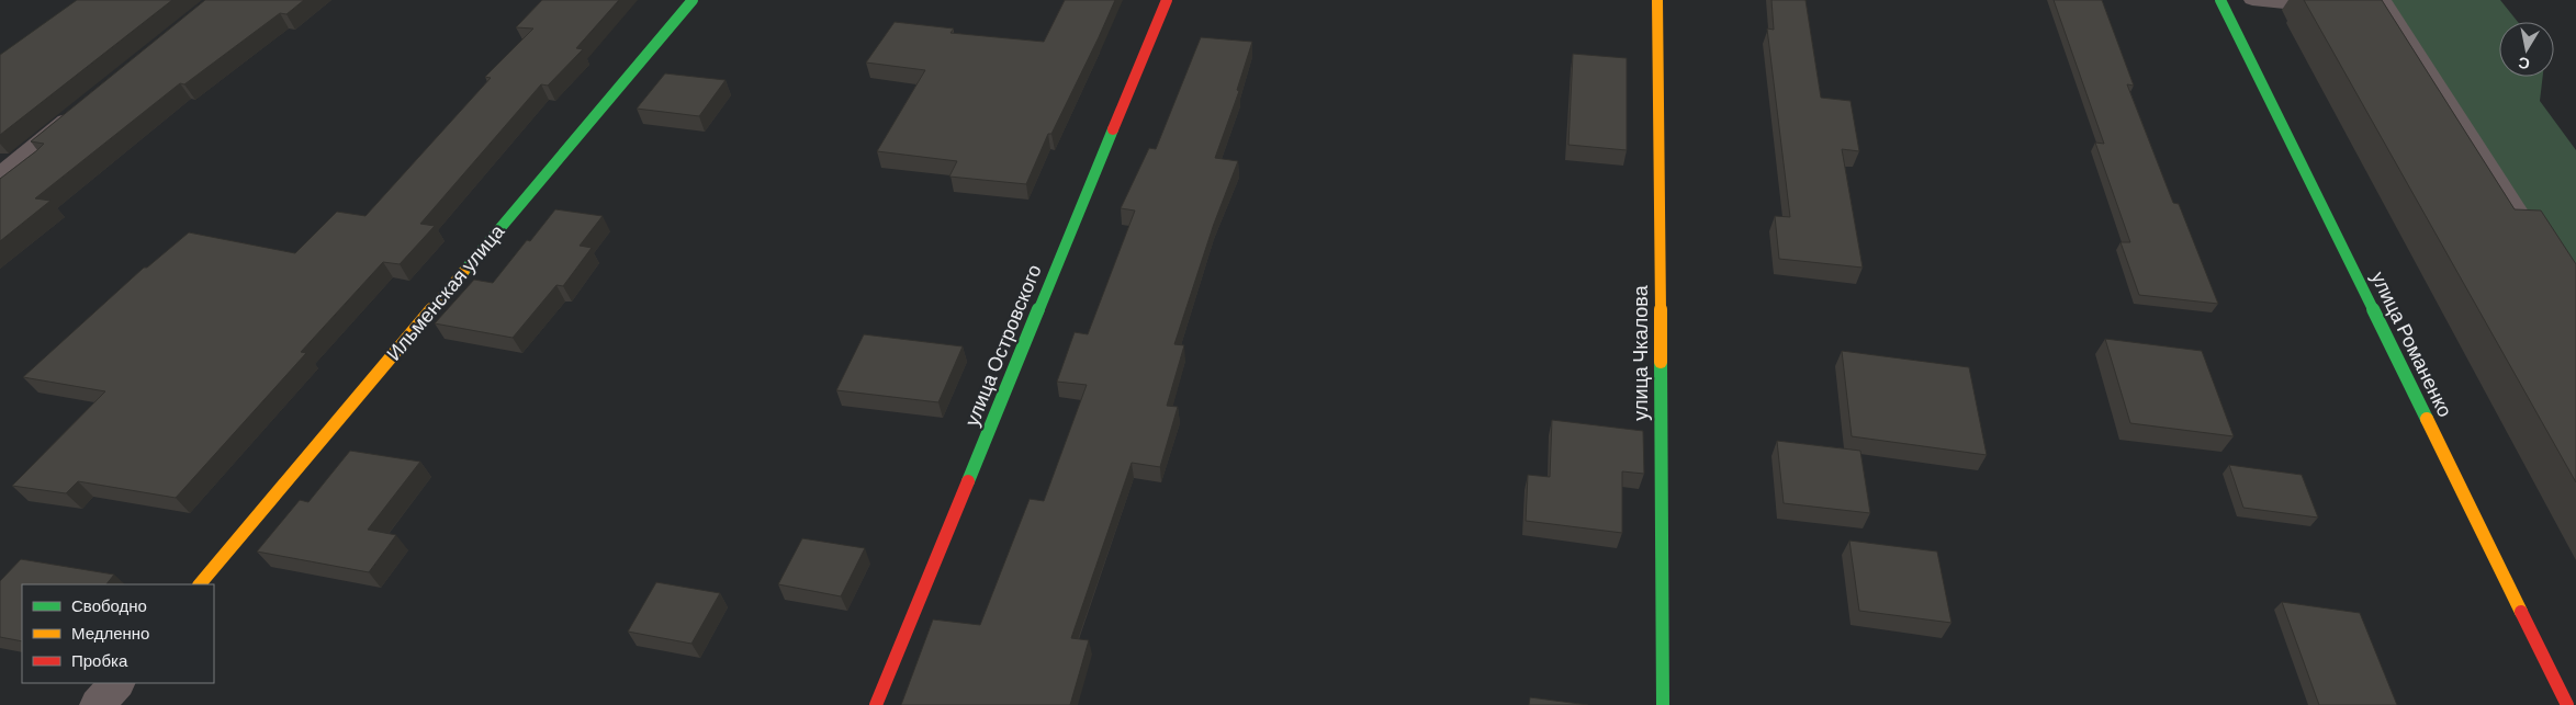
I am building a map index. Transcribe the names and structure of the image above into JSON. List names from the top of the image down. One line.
{"streets":{"street":["Ильменская улица","улица Романенко","улица Островского","улица Чкалова"]},"legend":["Свободно","Медленно","Пробка"],"north":"bottom"}
